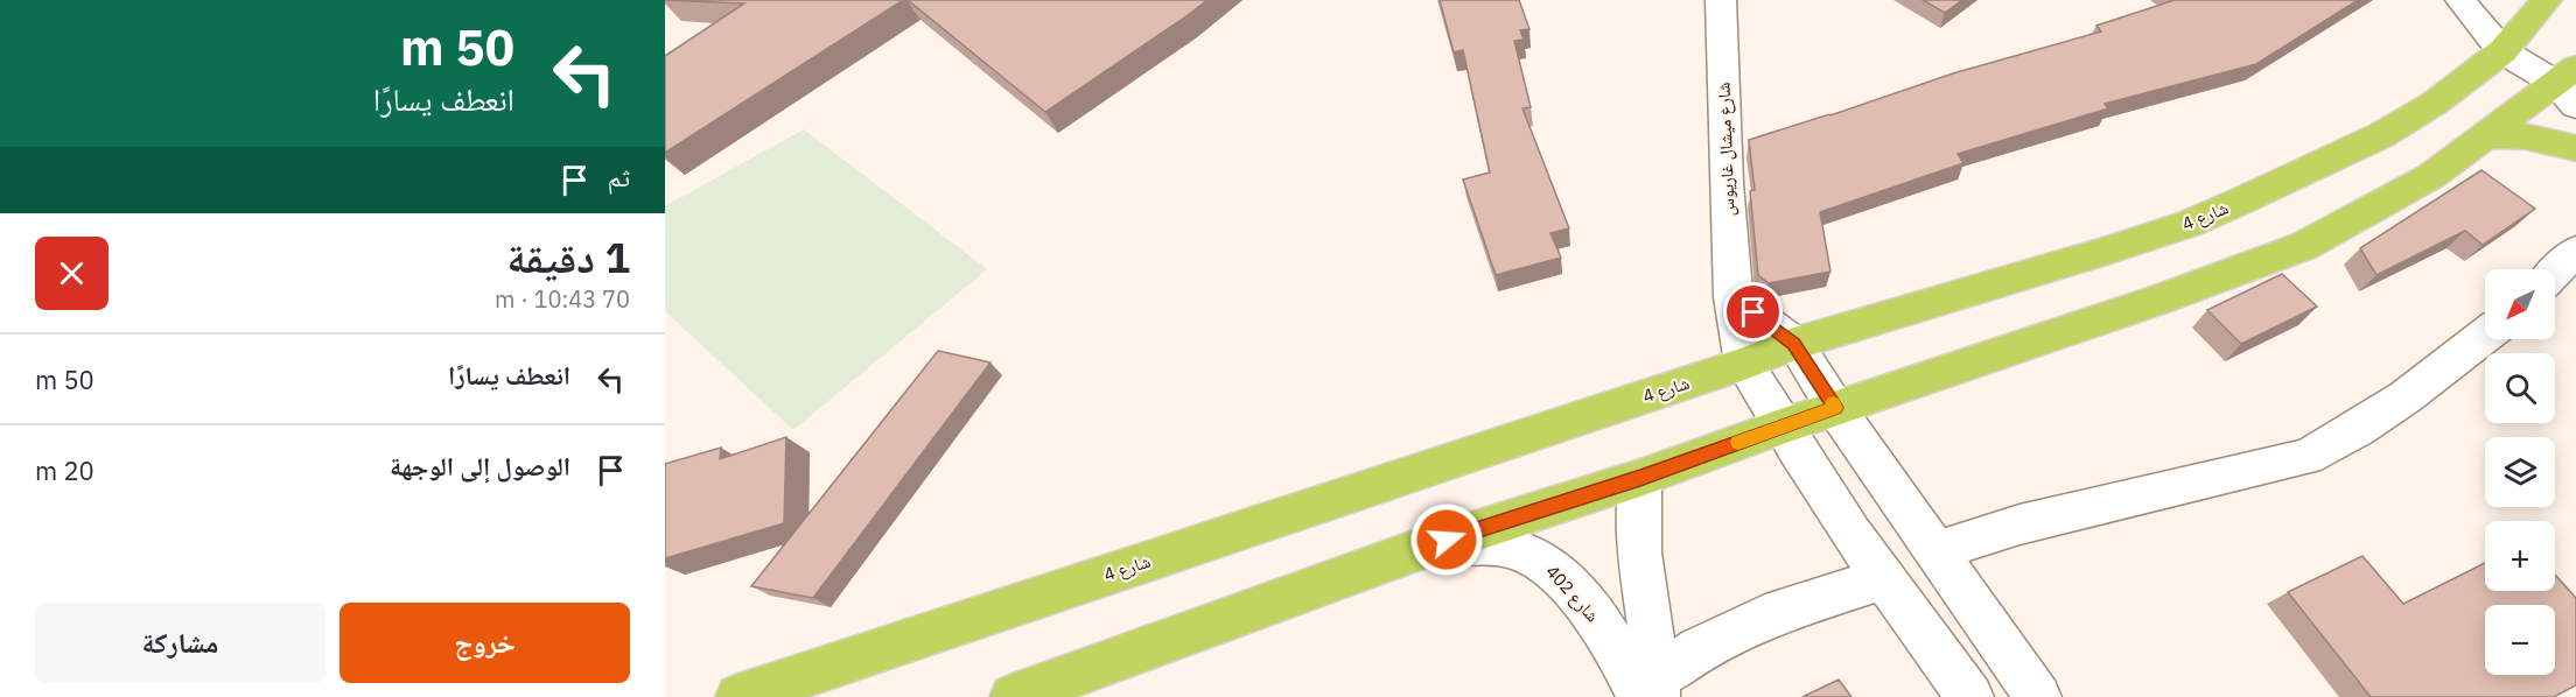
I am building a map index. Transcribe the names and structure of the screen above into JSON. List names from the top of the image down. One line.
{"streets":{"highway":["شارع 4"],"street":["شارع ميشال غاريوس","شارع 402"]},"crossings":[["شارع ميشال غاريوس","شارع 4"]],"north":"bottom left","page":{"turn":["50 m","انعطف يسارًا"],"then":"ثم","heading":["1 دقيقة","70 m · 10:43"],"map_buttons":["+","−"],"list":[{"name":"انعطف يسارًا","value":"50 m"},{"name":"الوصول إلى الوجهة","value":"20 m"}],"buttons":["خروج","مشاركة"]}}
